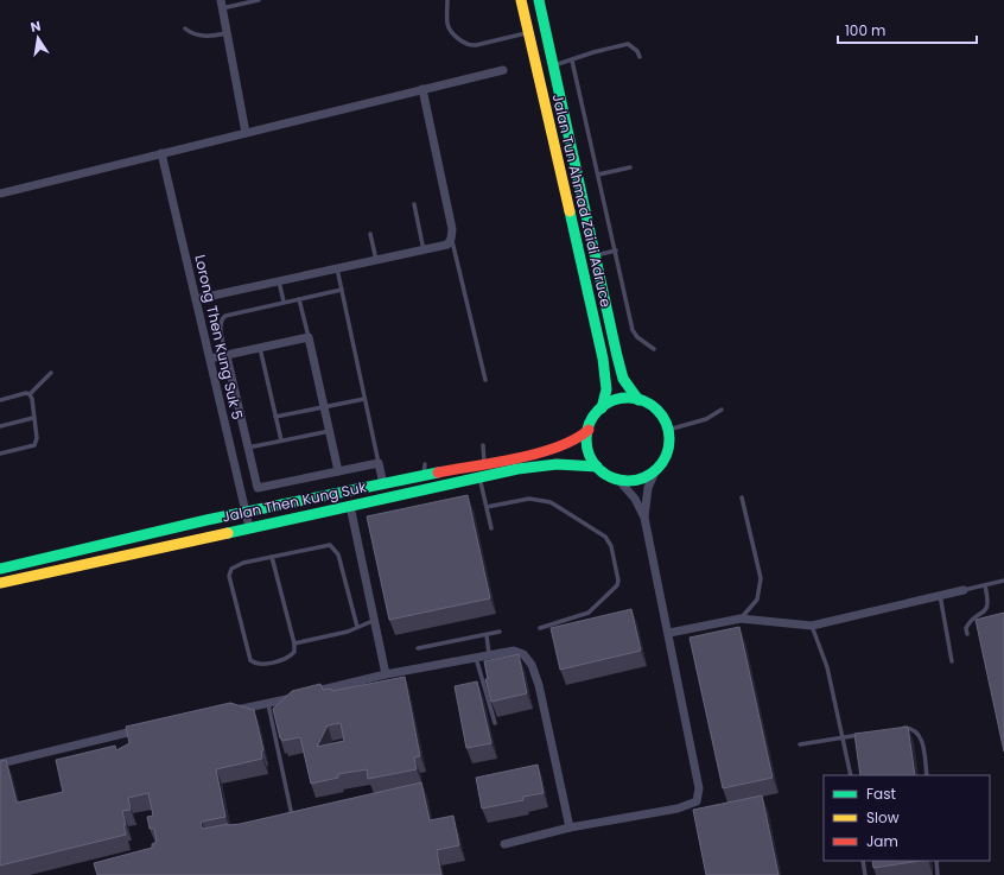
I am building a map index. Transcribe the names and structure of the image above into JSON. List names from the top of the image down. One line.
{"streets":{"street":["Jalan Tun Ahmad Zaidi Adruce","Lorong Then Kung Suk 5","Jalan Then Kung Suk"]},"crossings":[["Jalan Tun Ahmad Zaidi Adruce","Jalan Then Kung Suk"],["Lorong Then Kung Suk 5","Jalan Then Kung Suk"]],"legend":["Fast","Slow","Jam"],"scale_bar":"100 m","north":"top"}
